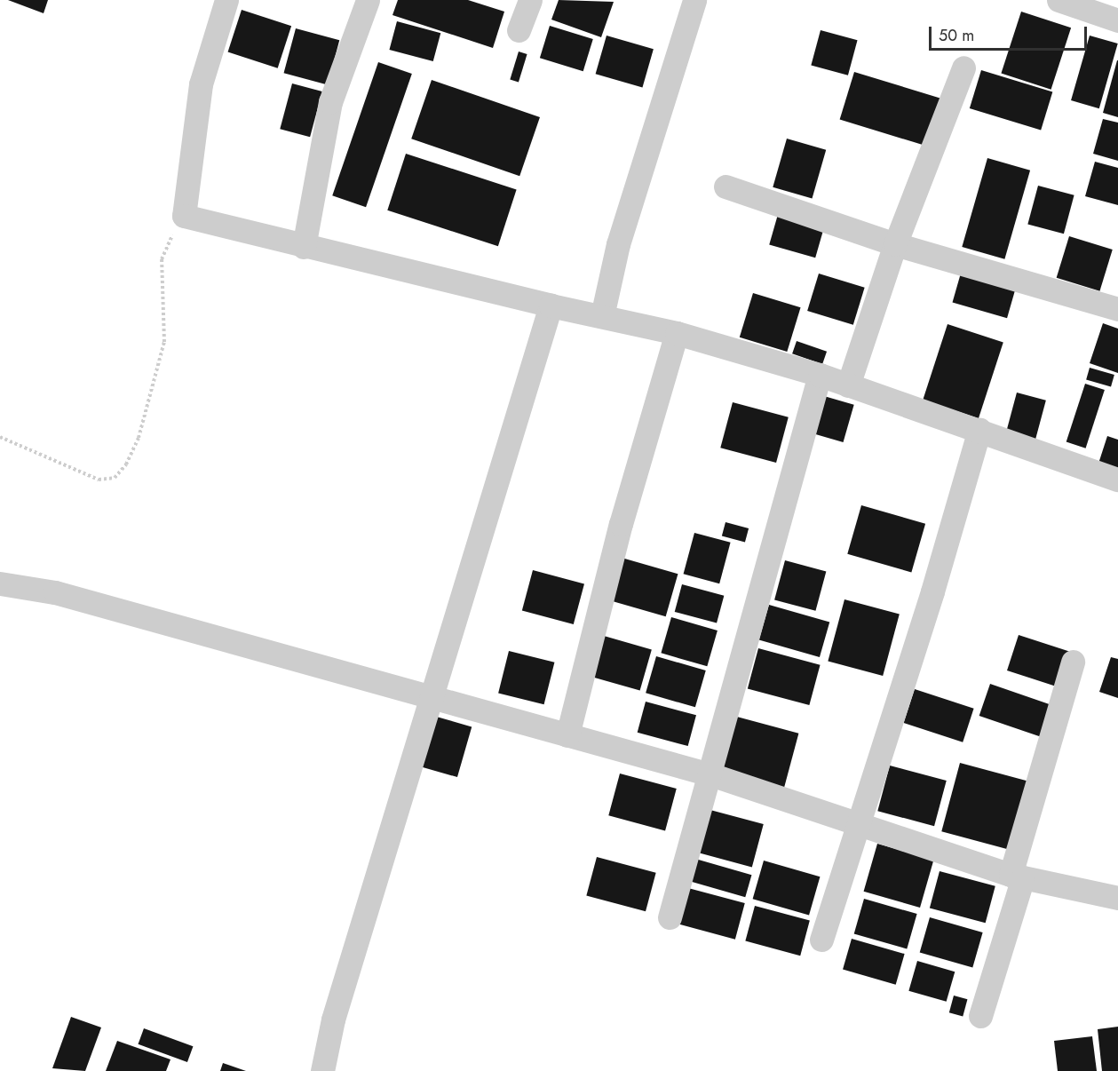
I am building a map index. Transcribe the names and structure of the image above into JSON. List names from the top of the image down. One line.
{"scale_bar":"50 m"}
